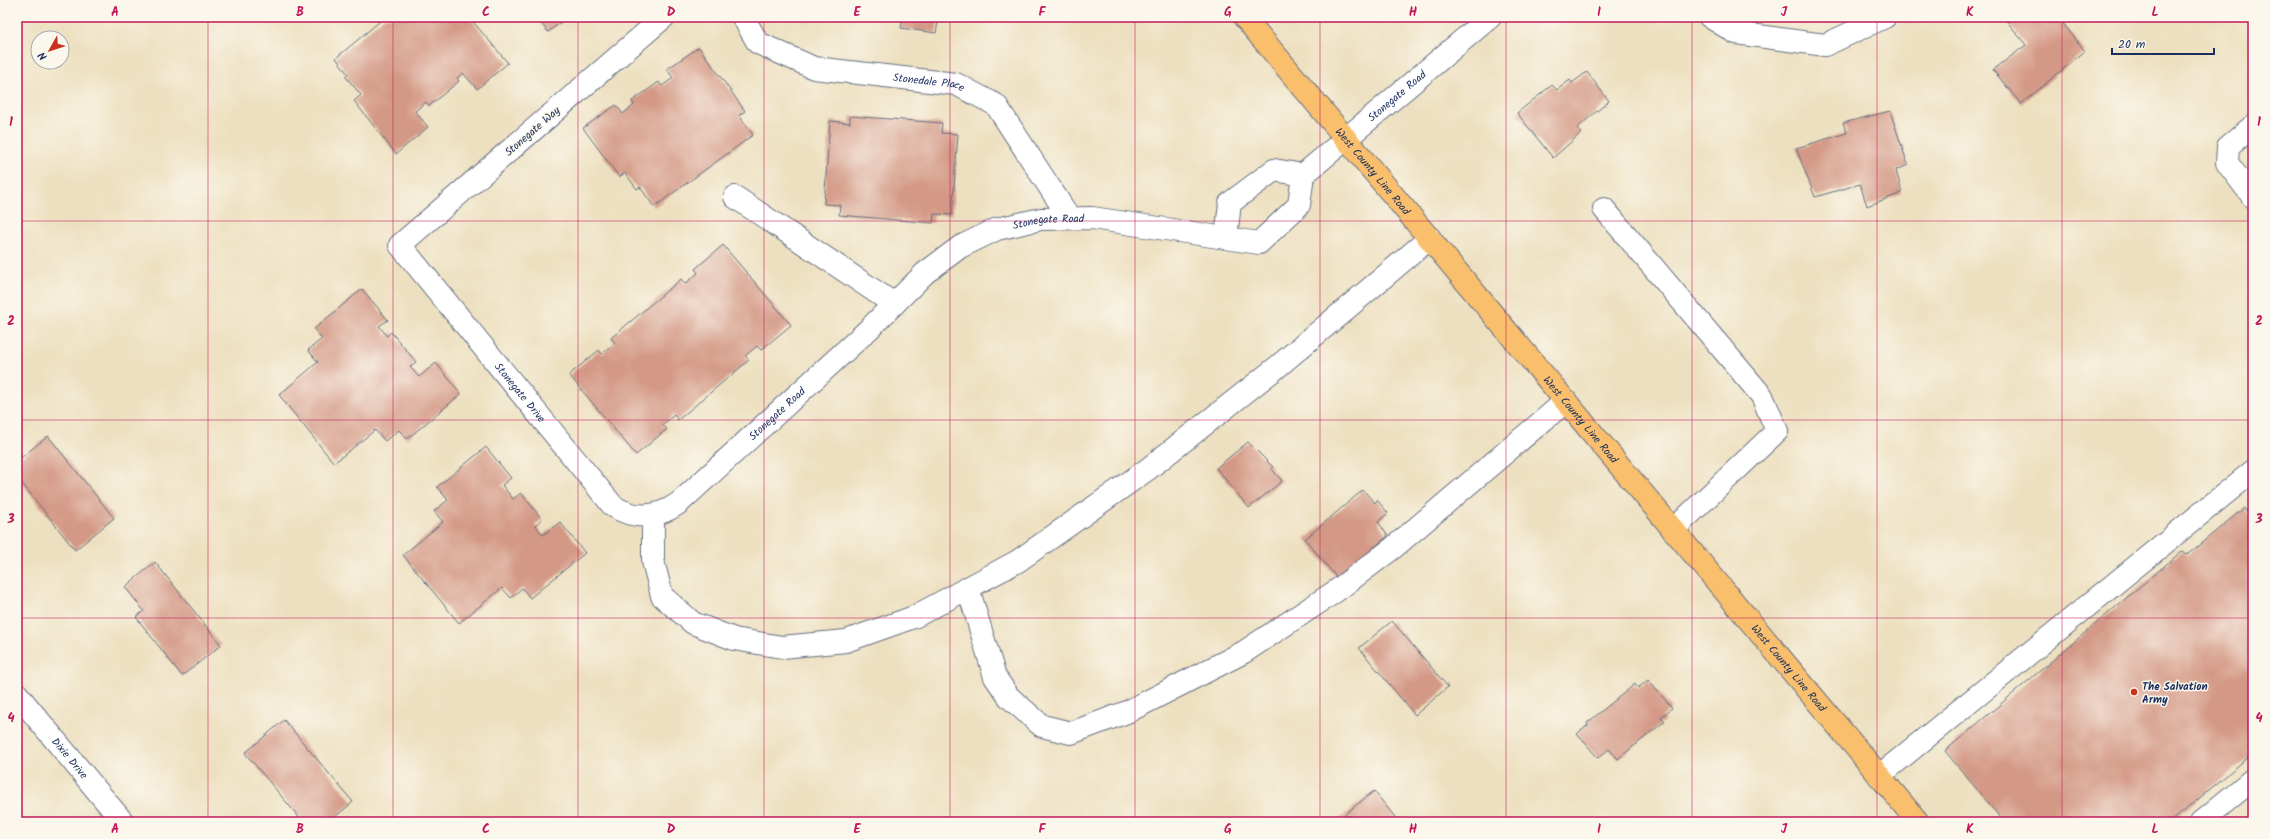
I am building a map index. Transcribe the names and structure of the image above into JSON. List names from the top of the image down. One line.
{"streets":{"main road":["West County Line Road"],"street":["Stonedale Place","Stonegate Road","Stonegate Way","Stonegate Drive","Dixie Drive"]},"crossings":[["Stonedale Place","Stonegate Road"],["Stonegate Road","West County Line Road"],["Stonegate Road","Stonegate Drive"],["Stonegate Way","Stonegate Drive"]],"places":["The Salvation Army"],"scale_bar":"20 m","north":"bottom left","grid":{"columns":["A","B","C","D","E","F","G","H","I","J","K","L"],"rows":["1","2","3","4"]}}
